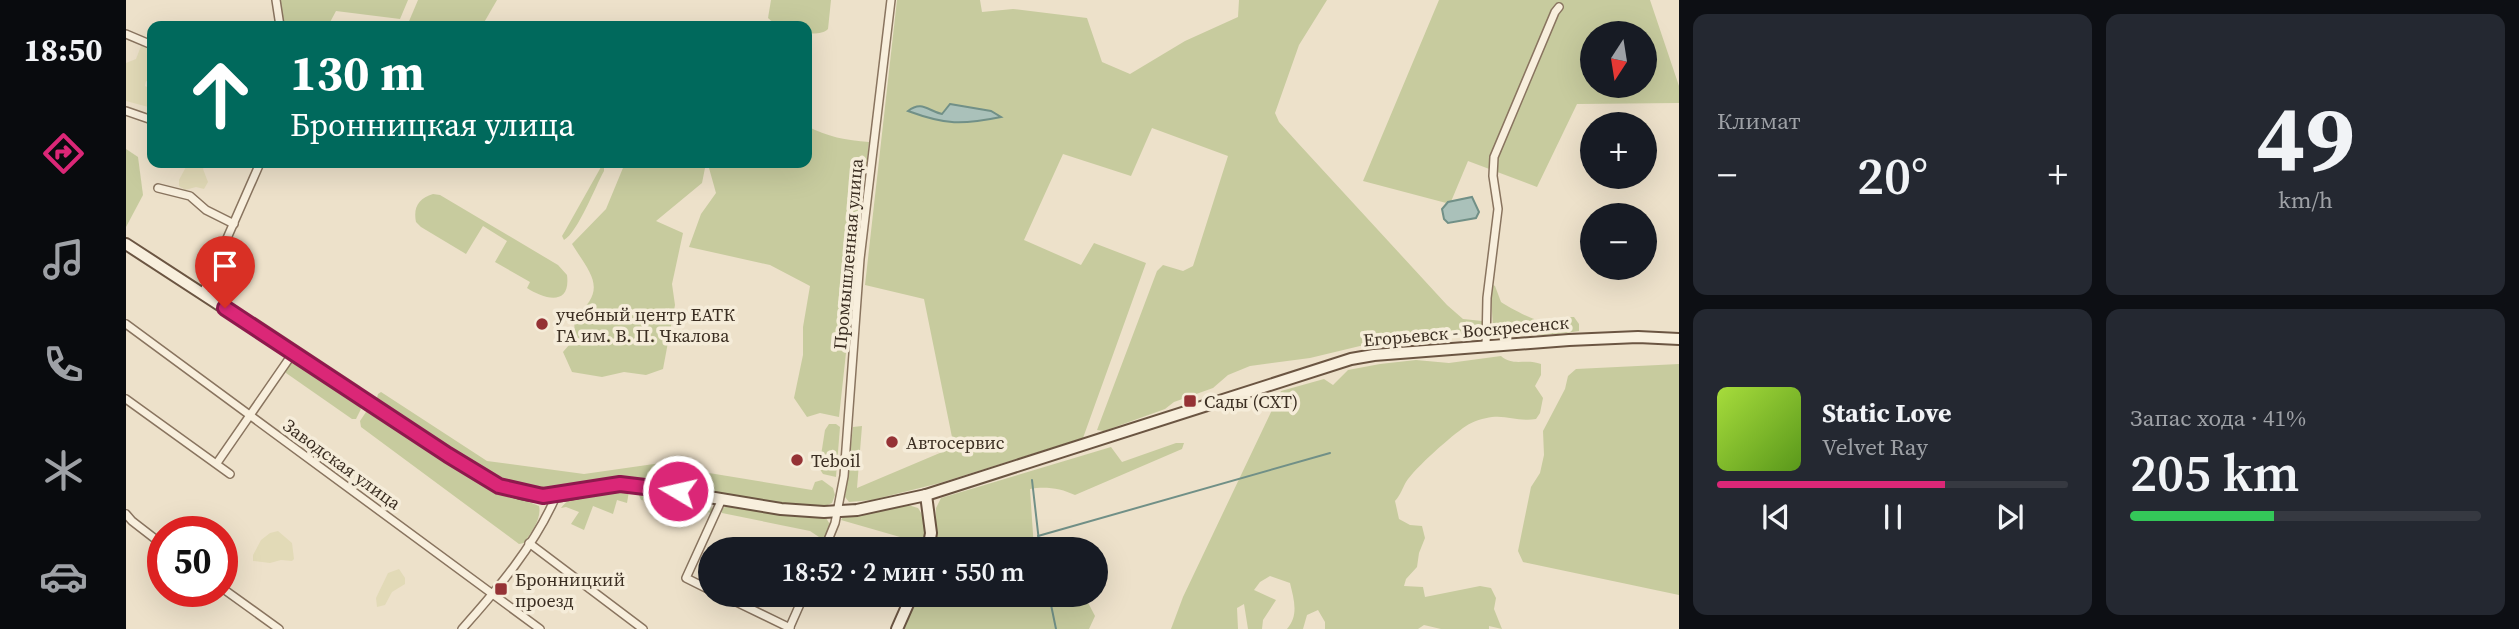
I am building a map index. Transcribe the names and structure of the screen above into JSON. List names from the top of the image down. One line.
{"streets":{"main road":["Егорьевск - Воскресенск"],"street":["Промышленная улица","Заводская улица"]},"places":{"other":["учебный центр ЕАТК ГА им. В. П. Чкалова","Автосервис","Teboil"],"transit":["Сады (СХТ)","Бронницкий проезд"]},"north":"bottom","page":{"tabs":"18:50","tile":["Климат",["49","km/h"],["Запас хода · 41%","205 km"]],"map_buttons":["+","−"],"turn":["130 m","Бронницкая улица"],"heat":["−","20°","+"],"song":["Static Love","Velvet Ray"],"limit":"50","trip":"18:52 · 2 мин · 550 m"}}
